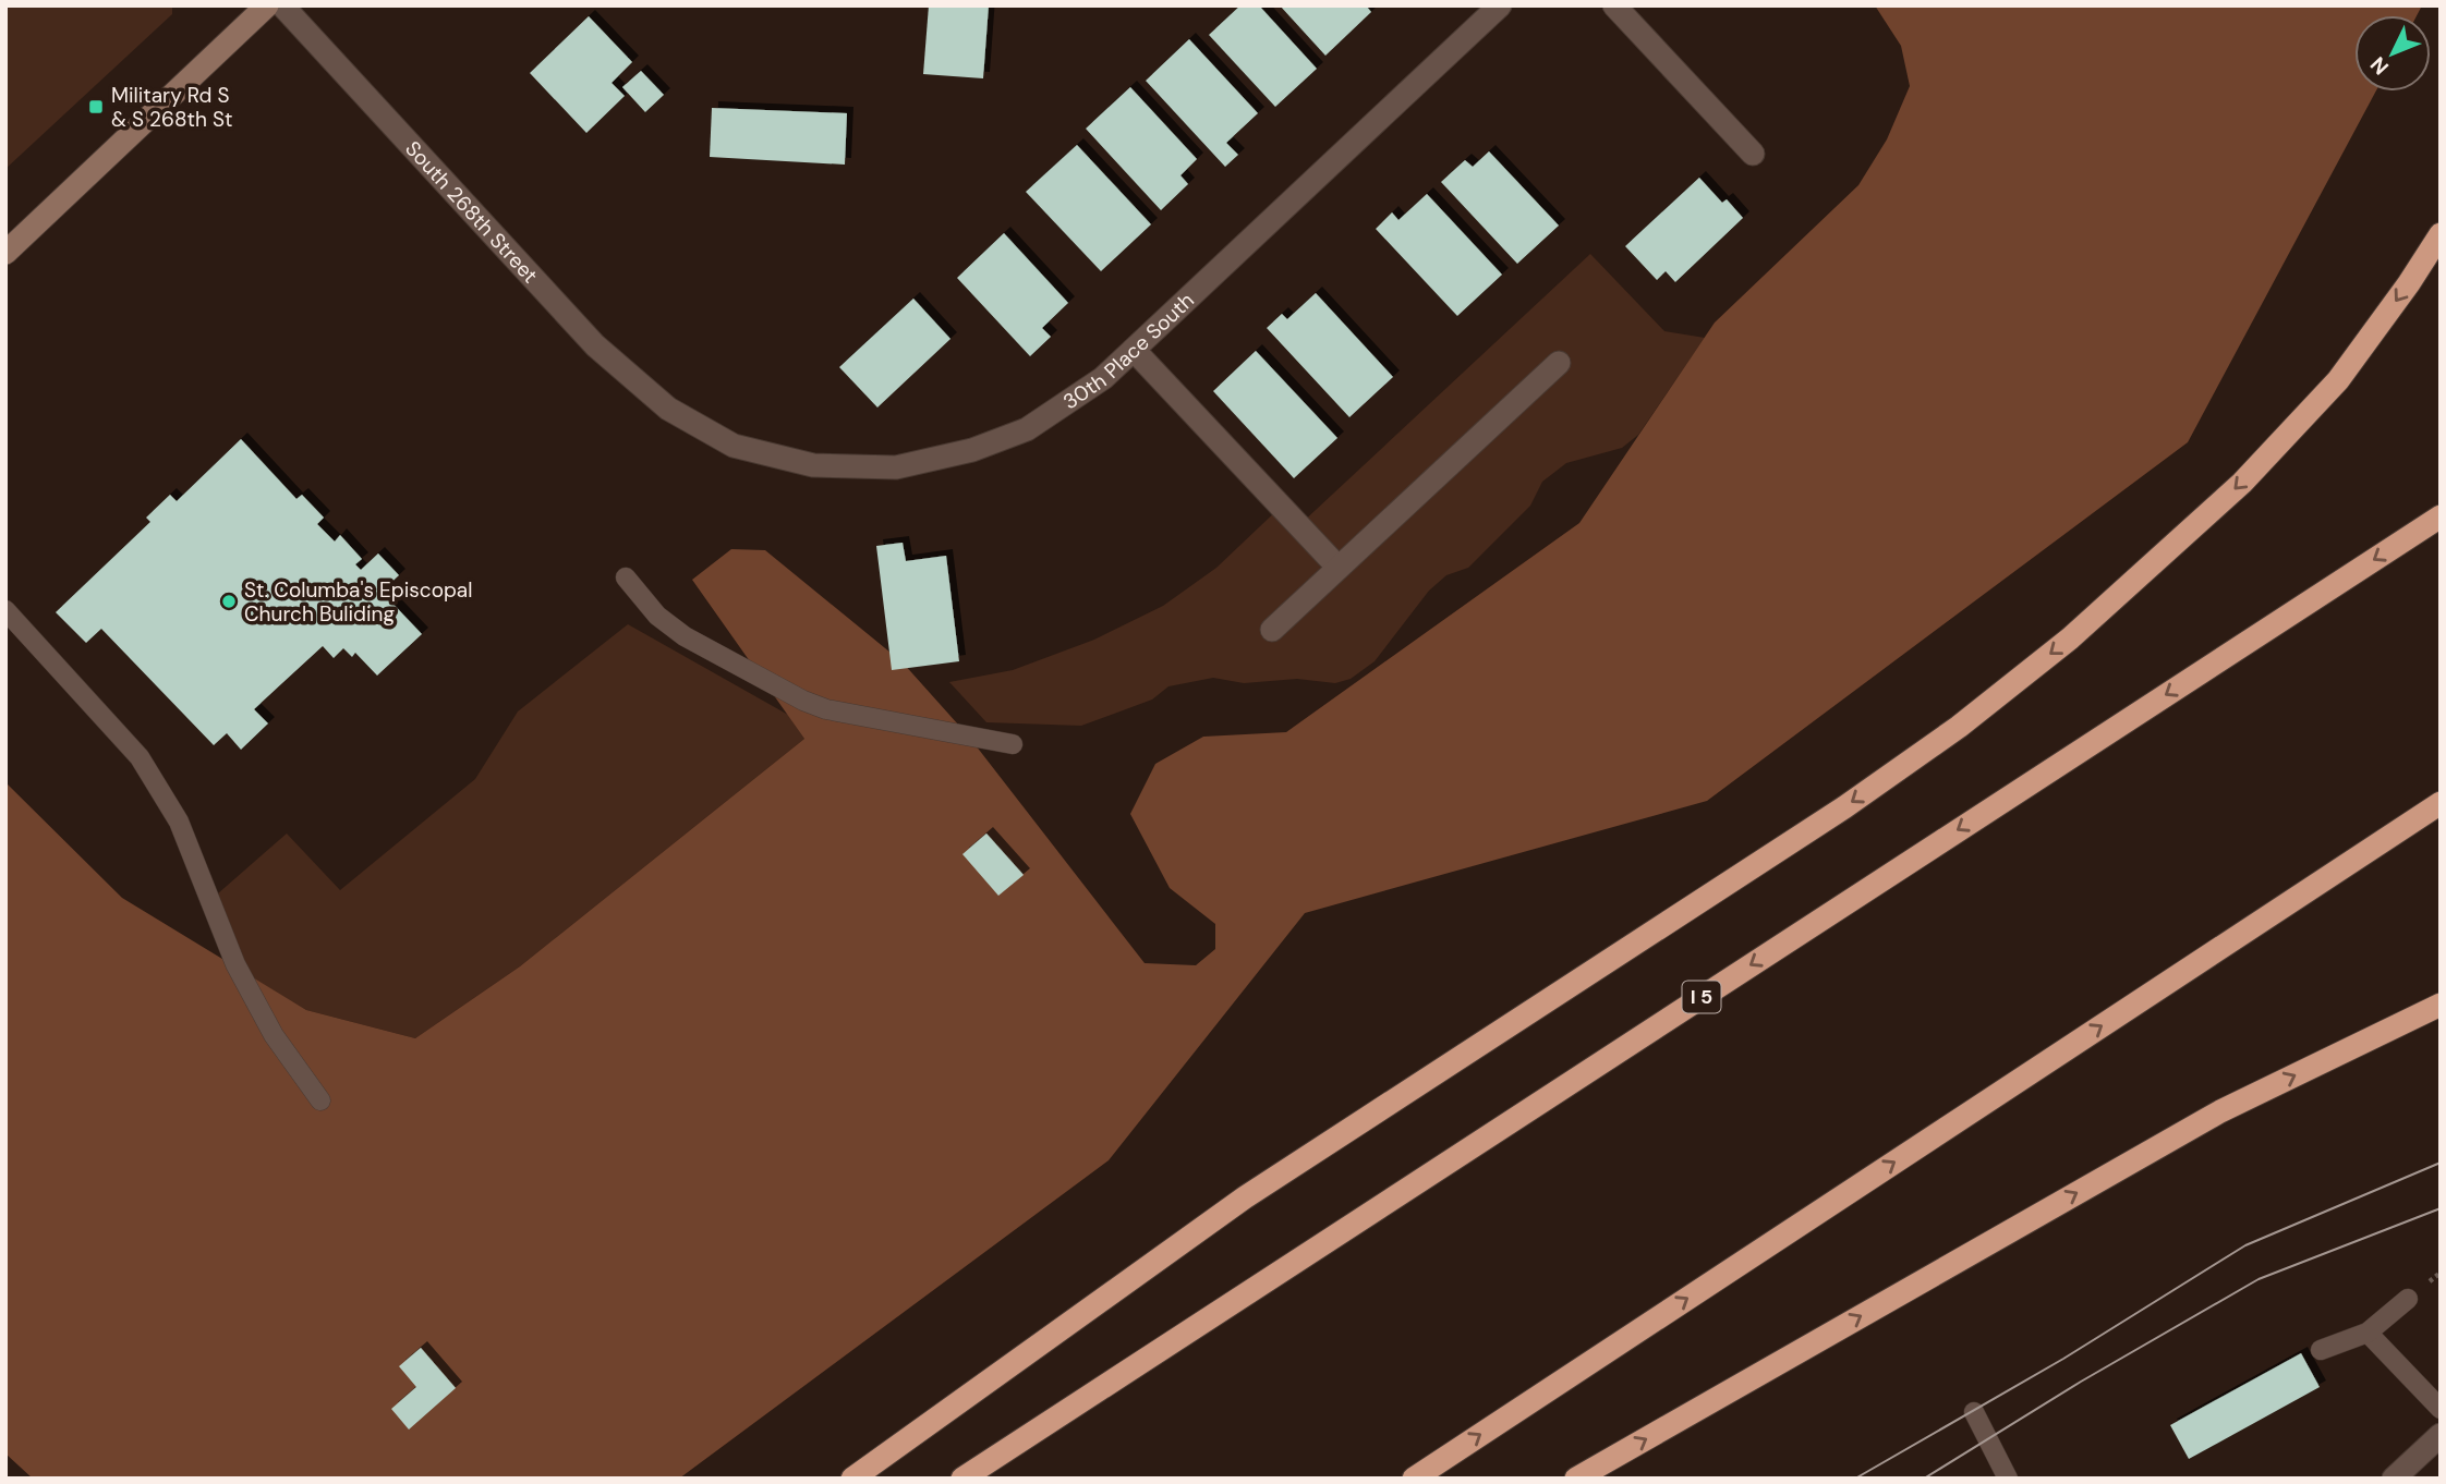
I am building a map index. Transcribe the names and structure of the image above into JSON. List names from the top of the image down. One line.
{"streets":{"highway":["I 5"],"street":["South 268th Street","30th Place South"]},"crossings":[["South 268th Street","30th Place South"]],"places":{"transit":["Military Rd S & S 268th St"],"other":["St. Columba's Episcopal Church Buliding"]},"north":"bottom left"}
